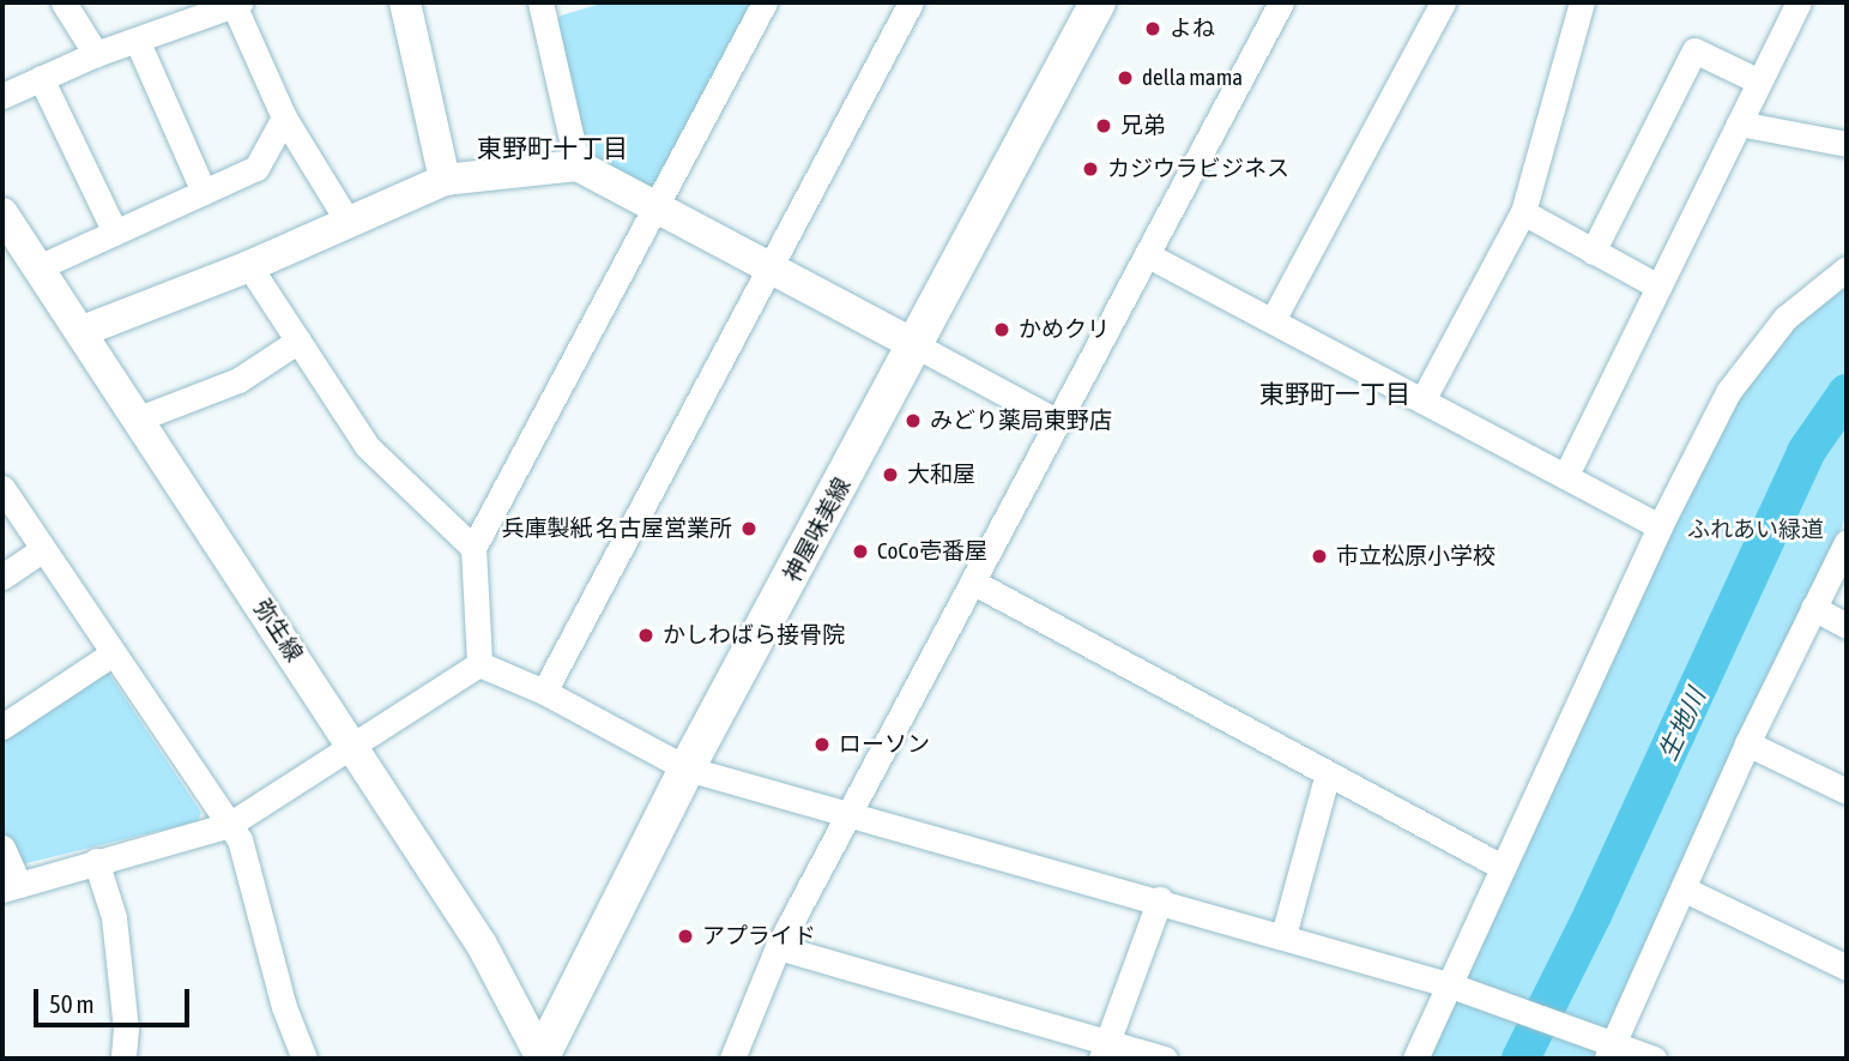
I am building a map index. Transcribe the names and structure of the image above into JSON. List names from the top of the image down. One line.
{"streets":{"main road":["神屋味美線"],"street":["弥生線"]},"crossings":[["神屋味美線","弥生線"]],"districts":["東野町十丁目","東野町一丁目"],"water":["生地川"],"parks":["ふれあい緑道"],"places":["よね","della mama","兄弟","カジウラビジネス","かめクリ","みどり薬局東野店","大和屋","兵庫製紙 名古屋営業所","CoCo壱番屋","市立松原小学校","かしわばら接骨院","ローソン","アプライド"],"scale_bar":"50 m"}
